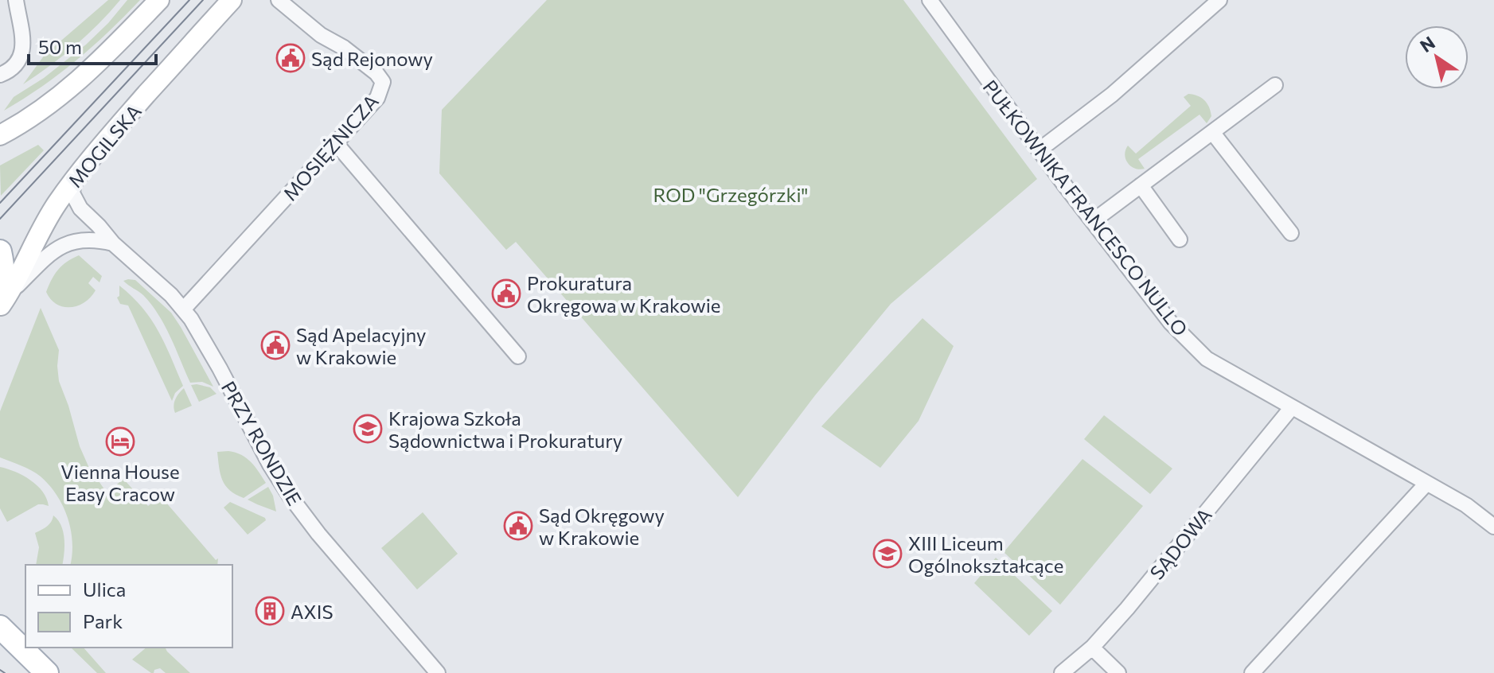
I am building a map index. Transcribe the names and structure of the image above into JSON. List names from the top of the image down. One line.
{"streets":{"main road":["MOGILSKA"],"street":["MOSIĘŻNICZA","PUŁKOWNIKA FRANCESCO NULLO","PRZY RONDZIE","SĄDOWA"]},"crossings":[["MOGILSKA","PRZY RONDZIE"],["MOSIĘŻNICZA","PRZY RONDZIE"],["PUŁKOWNIKA FRANCESCO NULLO","SĄDOWA"]],"parks":["ROD \"Grzegórzki\""],"places":{"public building":["Sąd Rejonowy","Prokuratura Okręgowa w Krakowie","Sąd Apelacyjny w Krakowie","Sąd Okręgowy w Krakowie"],"school or university":["Krajowa Szkoła Sądownictwa i Prokuratury","XIII Liceum Ogólnokształcące"],"hotel":["Vienna House Easy Cracow"],"building":["AXIS"]},"legend":["Ulica","Park"],"scale_bar":"50 m","north":"top left"}
